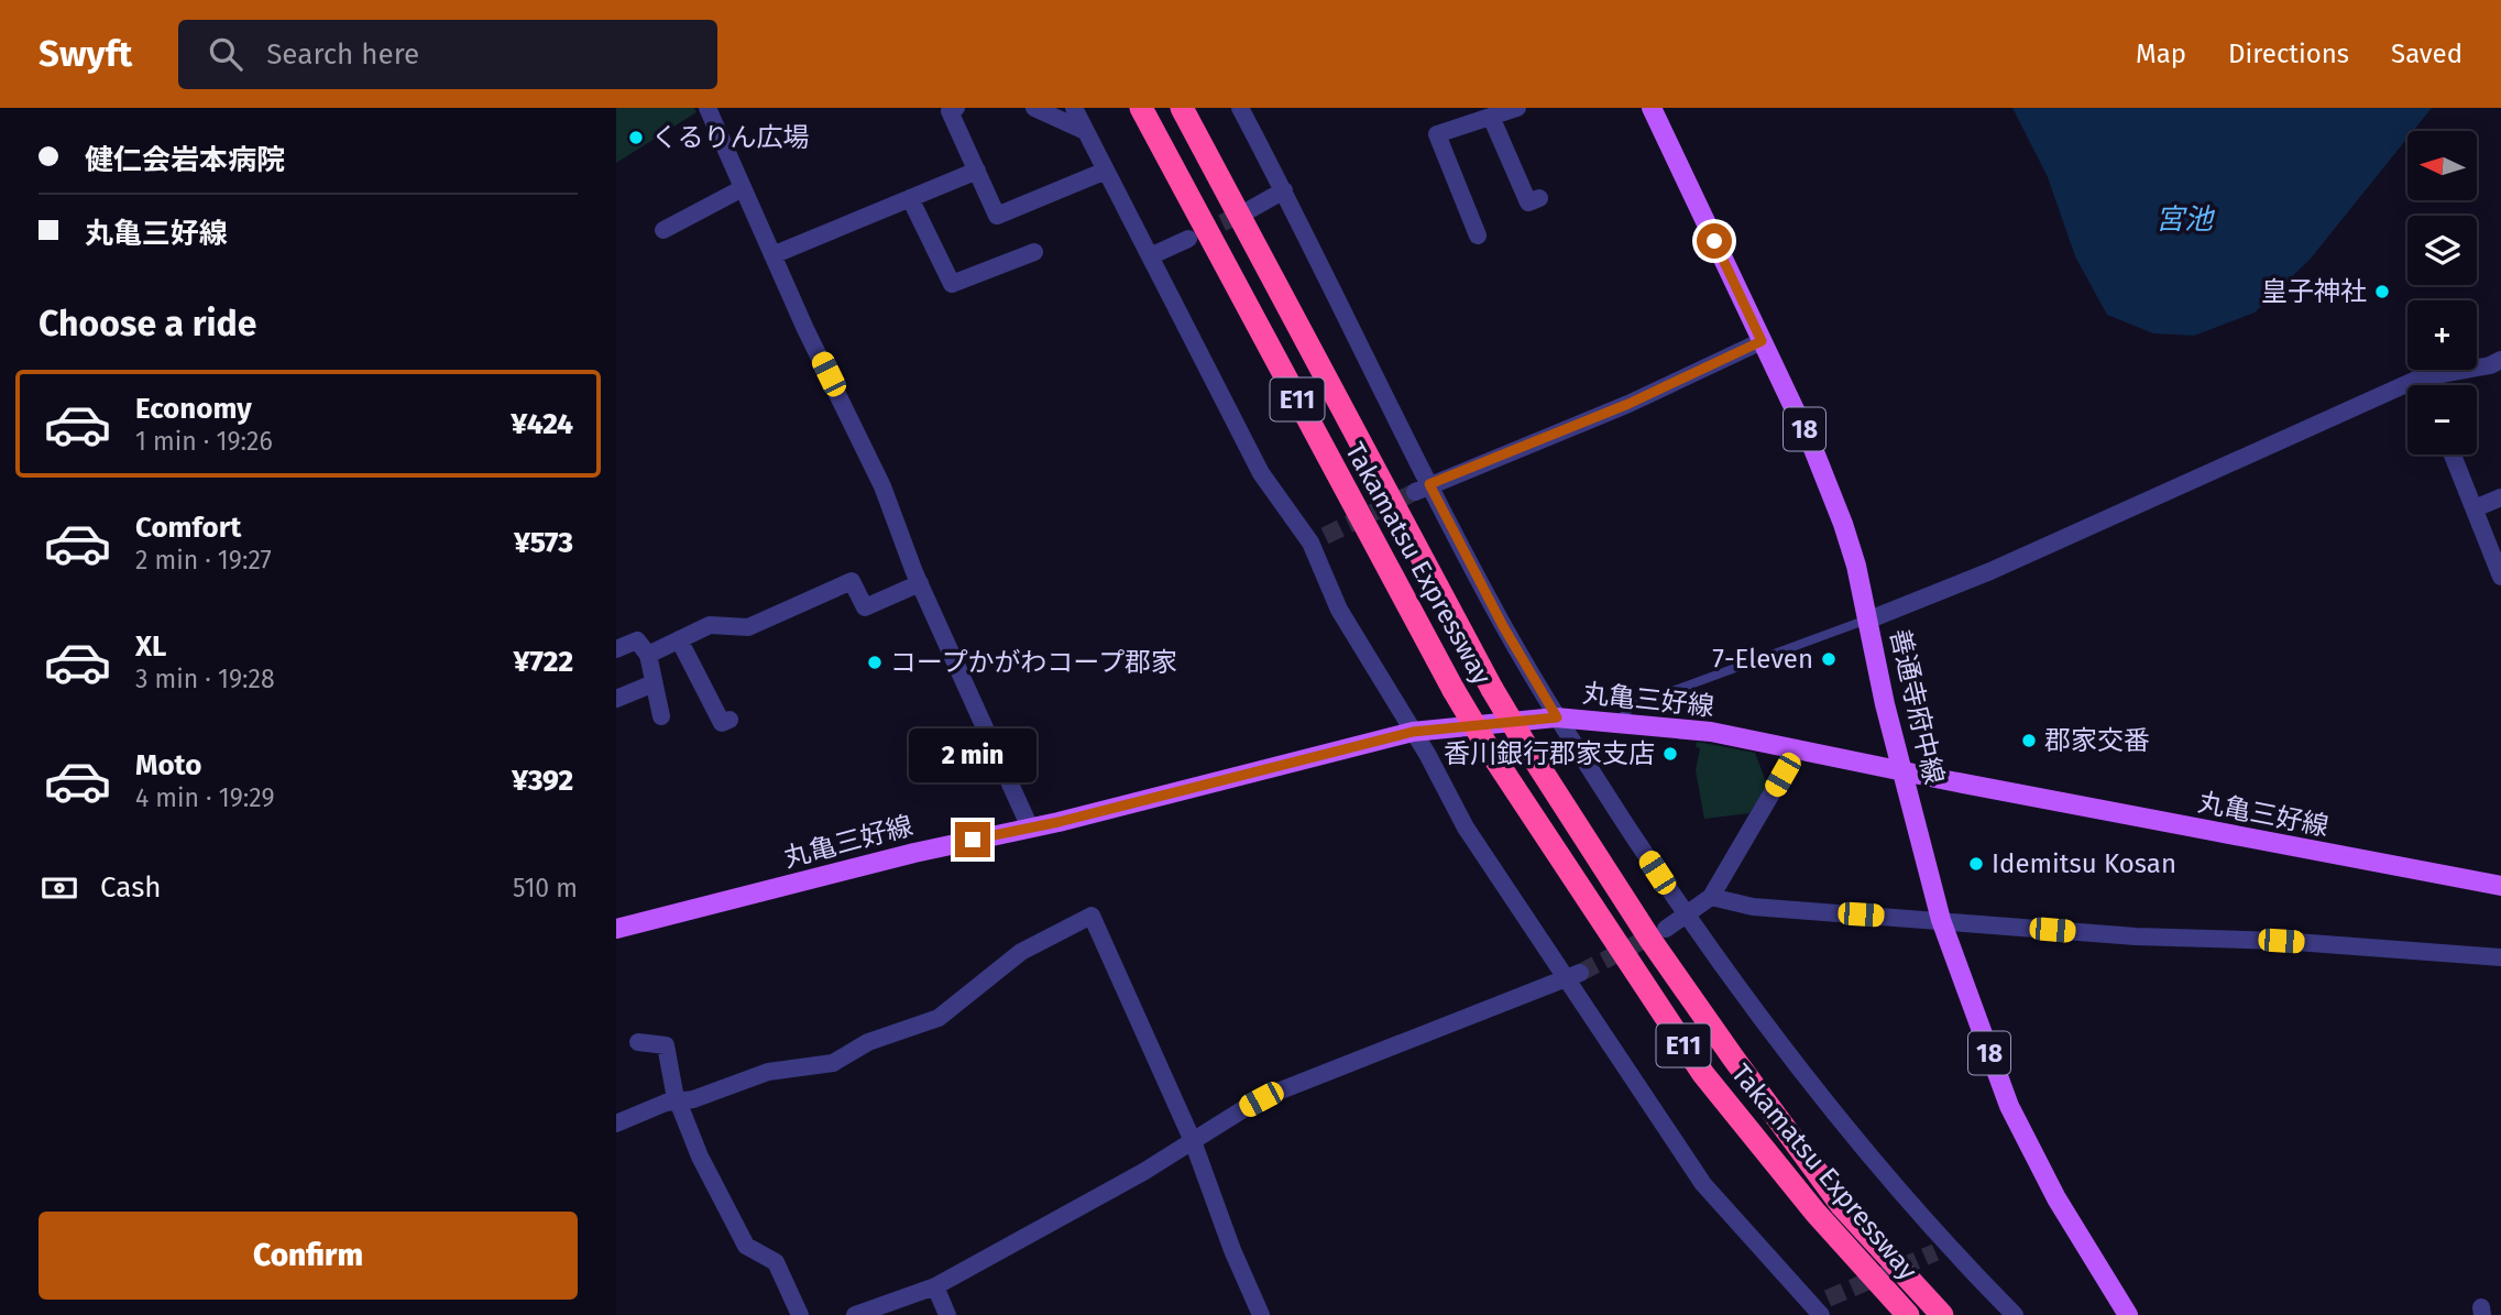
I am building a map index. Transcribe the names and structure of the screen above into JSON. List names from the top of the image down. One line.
{"streets":{"highway":["E11","Takamatsu Expressway"],"main road":["18","丸亀三好線","善通寺府中線"]},"crossings":[["丸亀三好線","善通寺府中線"]],"water":["宮池"],"places":["くるりん広場","皇子神社","7-Eleven","コープかがわコープ郡家","郡家交番","香川銀行郡家支店","Idemitsu Kosan"],"north":"left","page":{"header":"Swyft","search":"Search here","nav":["Map","Directions","Saved"],"banner":["健仁会岩本病院","丸亀三好線"],"map_buttons":["+","−"],"heading":"Choose a ride","list":[{"name":"Economy","note":"1 min · 19:26","value":"¥424"},{"name":"Comfort","note":"2 min · 19:27","value":"¥573"},{"name":"XL","note":"3 min · 19:28","value":"¥722"},{"name":"Moto","note":"4 min · 19:29","value":"¥392"}],"bubble":"2 min","pay":["Cash","510 m"],"buttons":"Confirm"}}
